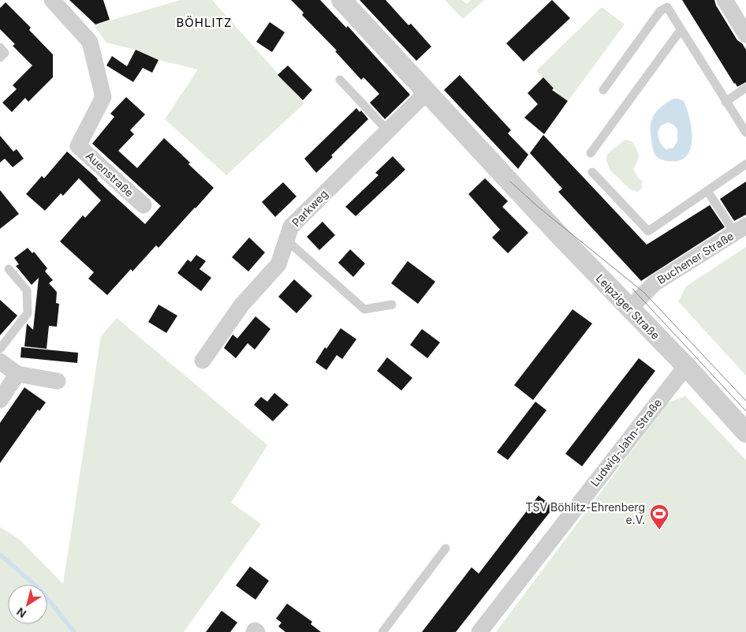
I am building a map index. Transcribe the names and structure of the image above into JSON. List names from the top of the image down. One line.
{"streets":{"street":["Auenstraße","Parkweg","Buchener Straße","Leipziger Straße","Ludwig-Jahn-Straße"]},"crossings":[["Parkweg","Leipziger Straße"],["Buchener Straße","Leipziger Straße"],["Leipziger Straße","Ludwig-Jahn-Straße"]],"districts":["BÖHLITZ"],"places":{"sports":["TSV Böhlitz-Ehrenberg e.V."]},"north":"bottom left"}
